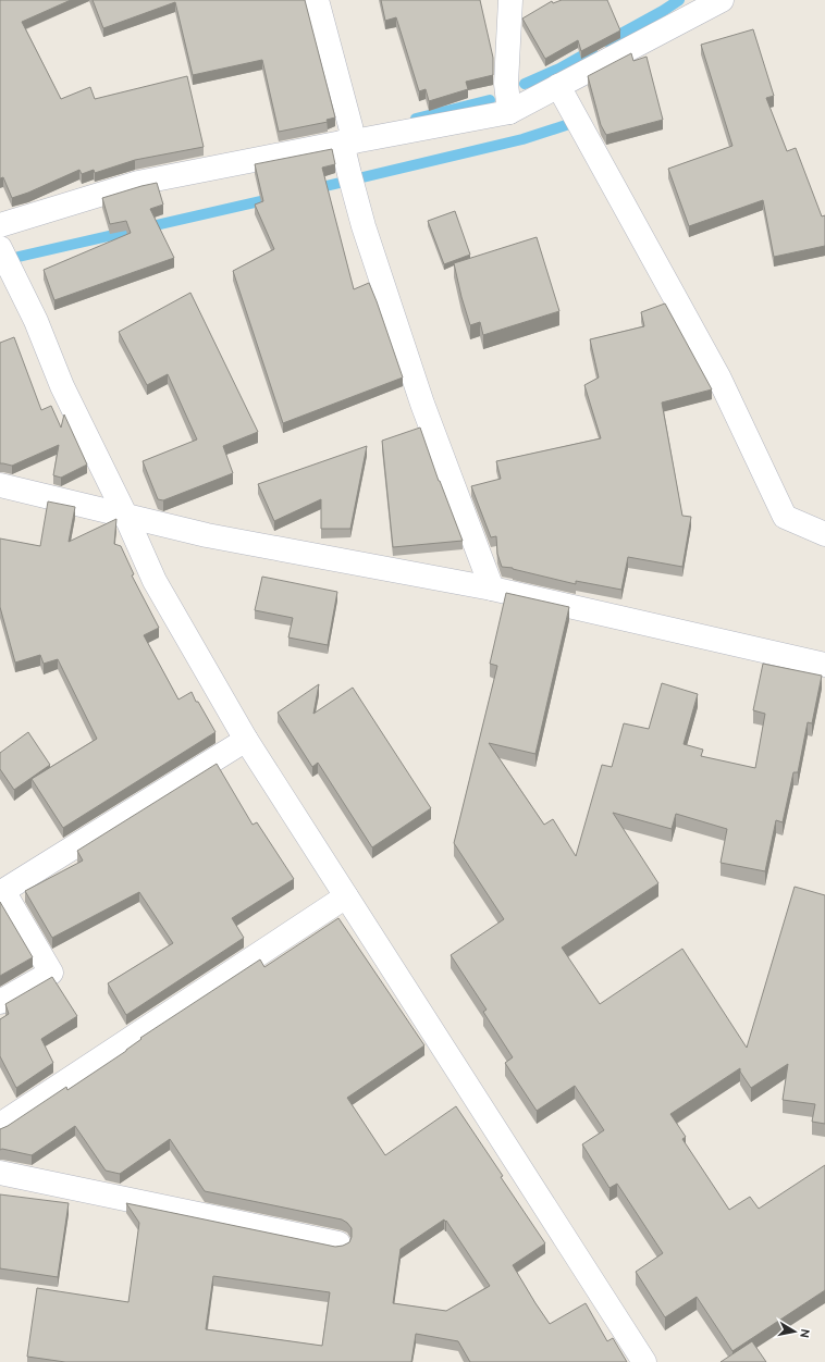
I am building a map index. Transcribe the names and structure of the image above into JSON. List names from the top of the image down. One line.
{"north":"right"}
